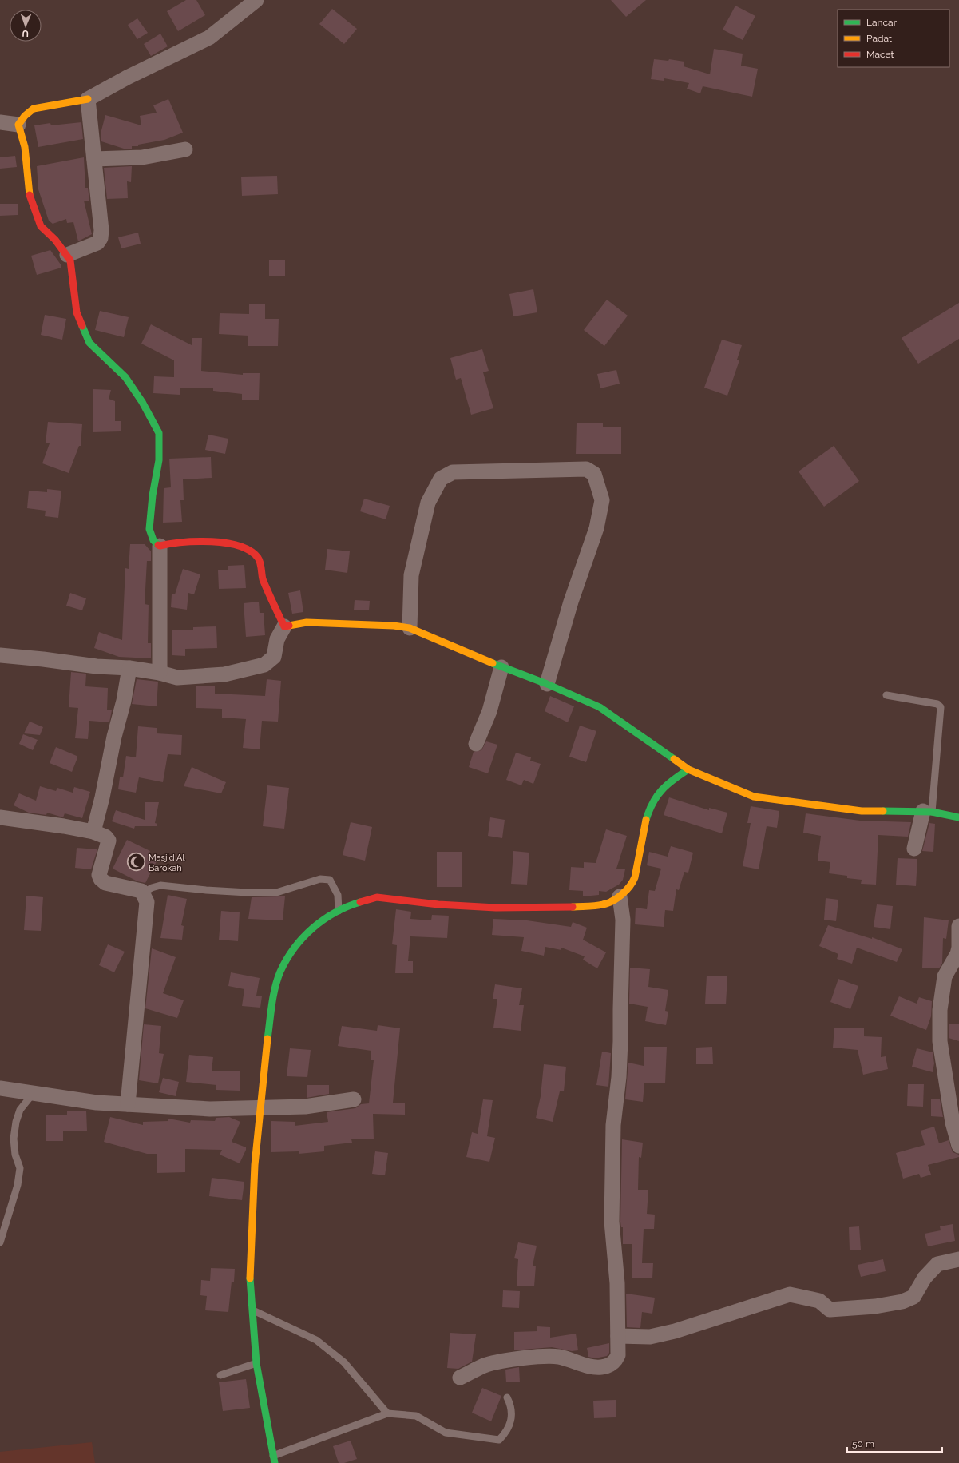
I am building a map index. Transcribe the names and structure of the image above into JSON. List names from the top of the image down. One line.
{"places":{"mosque":["Masjid Al Barokah"]},"legend":["Lancar","Padat","Macet"],"scale_bar":"50 m","north":"bottom"}
